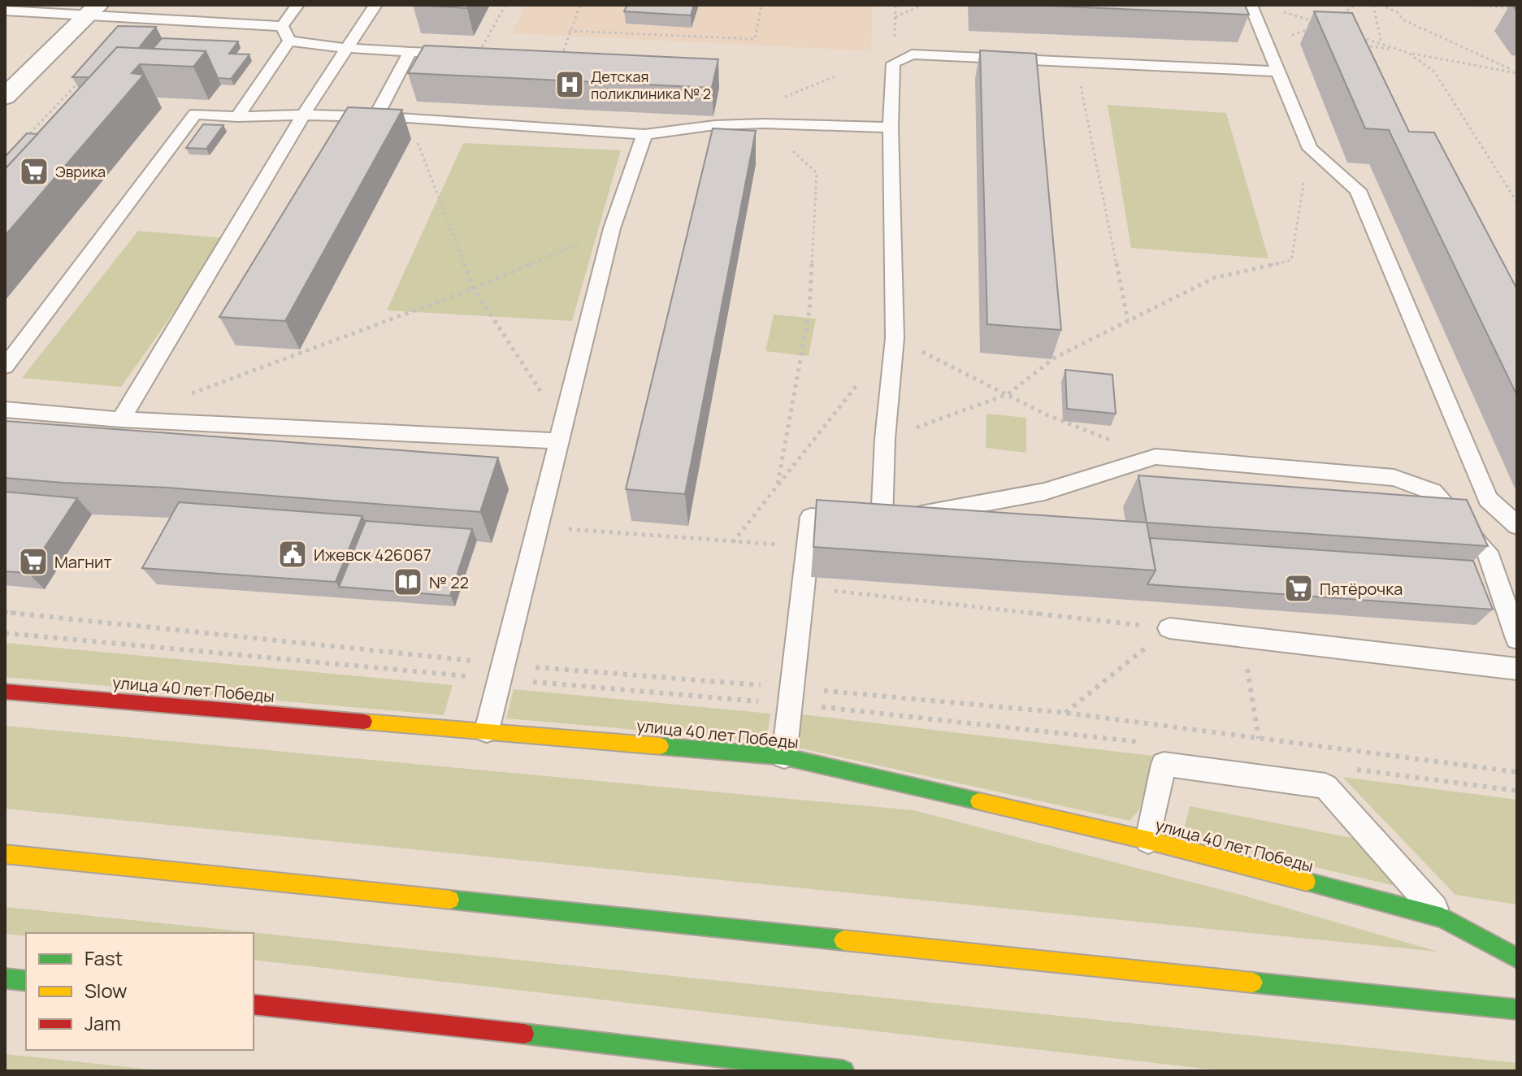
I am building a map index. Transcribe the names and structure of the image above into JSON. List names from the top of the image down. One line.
{"streets":{"main road":["улица 40 лет Победы"]},"places":{"hospital":["Детская поликлиника № 2"],"supermarket":["Эврика","Магнит","Пятёрочка"],"public building":["Ижевск 426067"],"library":["№ 22"]},"legend":["Fast","Slow","Jam"]}
